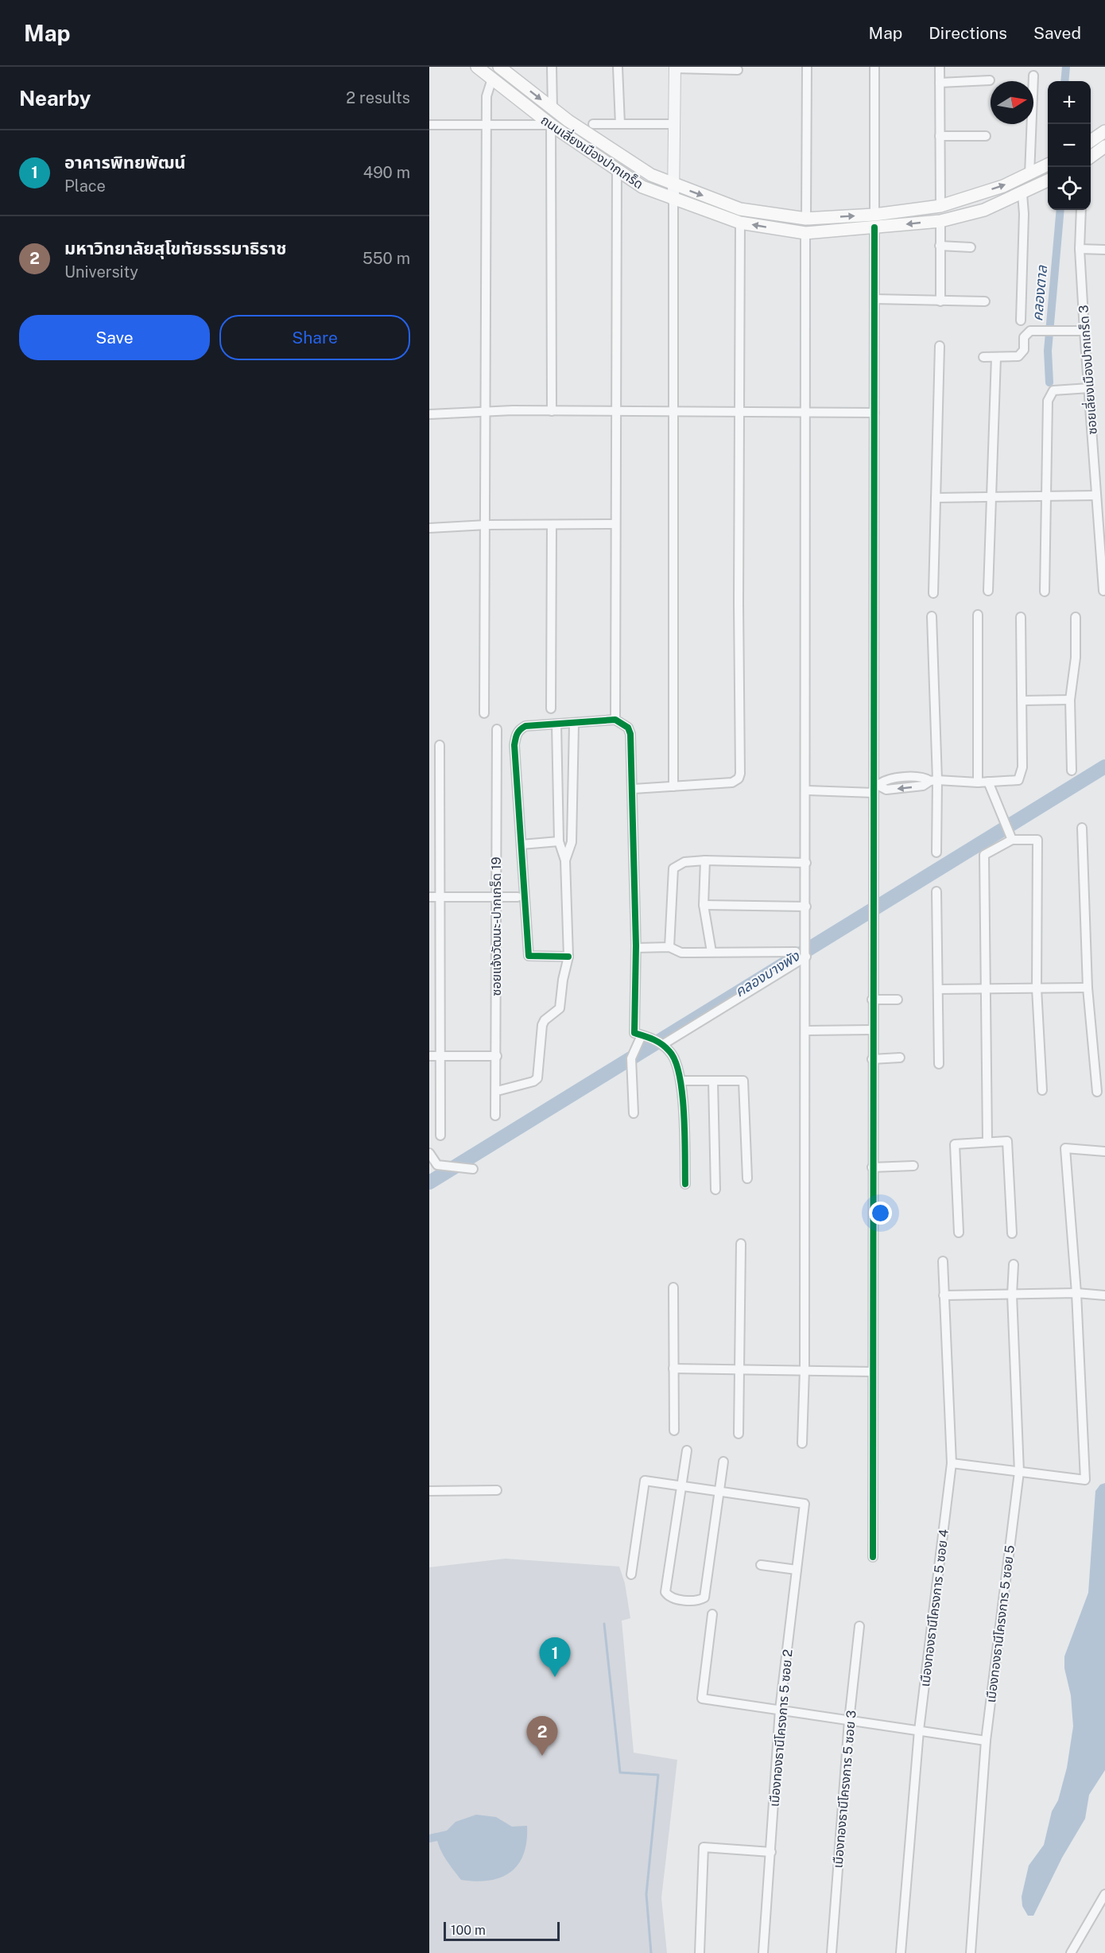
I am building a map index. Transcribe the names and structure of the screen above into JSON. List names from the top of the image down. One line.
{"streets":{"main road":["ถนนเลี่ยงเมืองปากเกร็ด"],"street":["ซอยเลี่ยงเมืองปากเกร็ด 3","ซอยแจ้งวัฒนะ-ปากเกร็ด 19","เมืองทองธานีโครงการ 5 ซอย 4","เมืองทองธานีโครงการ 5 ซอย 5","เมืองทองธานีโครงการ 5 ซอย 2","เมืองทองธานีโครงการ 5 ซอย 3"]},"water":["คลองตาล","คลองบางพัง"],"scale_bar":"100 m","north":"right","page":{"header":"Map","nav":["Map","Directions","Saved"],"heading":["Nearby","2 results"],"map_buttons":["+","−"],"list":[{"mark":"1","name":"อาคารพิทยพัฒน์","note":"Place","value":"490 m"},{"mark":"2","name":"มหาวิทยาลัยสุโขทัยธรรมาธิราช","note":"University","value":"550 m"}],"buttons":["Save","Share"],"pins":["1","2"],"scale":"100 m"}}
